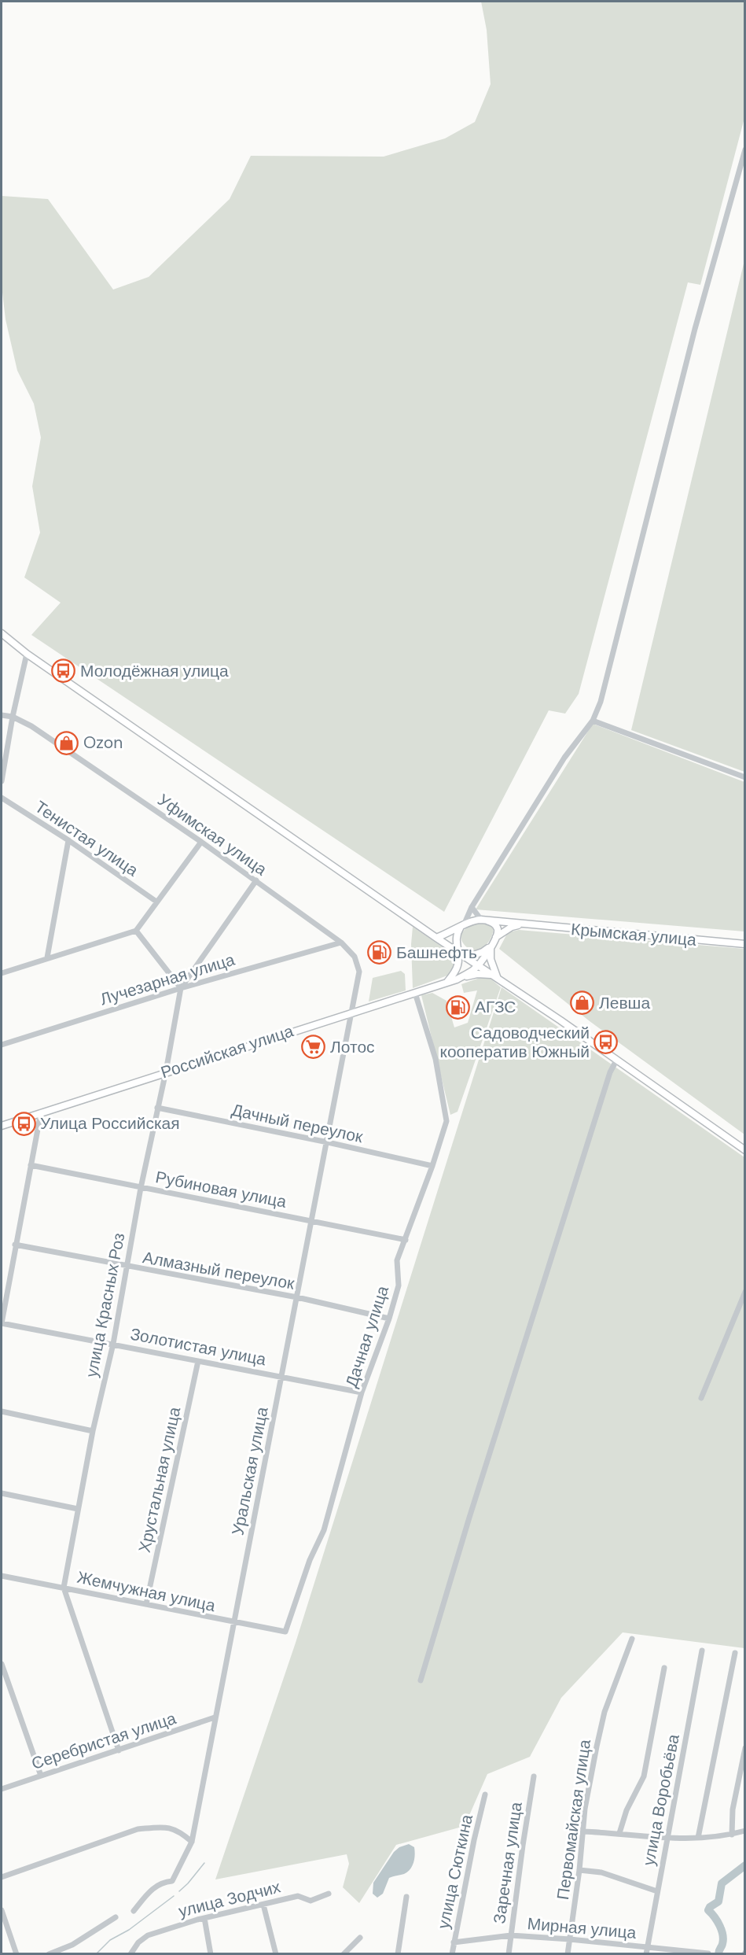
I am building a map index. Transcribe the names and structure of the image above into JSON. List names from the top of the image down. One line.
{"streets":{"main road":["Крымская улица","Российская улица"],"street":["Уфимская улица","Тенистая улица","Лучезарная улица","Дачный переулок","Рубиновая улица","Алмазный переулок","улица Красных Роз","Дачная улица","Золотистая улица","Уральская улица","Хрустальная улица","Жемчужная улица","Серебристая улица","улица Воробьёва","Первомайская улица","Заречная улица","улица Сюткина","улица Зодчих","Мирная улица"]},"crossings":[["Уфимская улица","Лучезарная улица"],["Уфимская улица","Российская улица"],["Уфимская улица","улица Красных Роз"],["Уфимская улица","Уральская улица"],["Лучезарная улица","улица Красных Роз"],["Российская улица","улица Красных Роз"],["Российская улица","Дачная улица"],["Российская улица","Уральская улица"],["Дачный переулок","улица Красных Роз"],["Дачный переулок","Дачная улица"],["Дачный переулок","Уральская улица"],["Рубиновая улица","улица Красных Роз"],["Рубиновая улица","Дачная улица"],["Рубиновая улица","Уральская улица"],["Алмазный переулок","улица Красных Роз"],["Алмазный переулок","Дачная улица"],["Алмазный переулок","Уральская улица"],["улица Красных Роз","Золотистая улица"],["улица Красных Роз","Жемчужная улица"],["улица Красных Роз","Серебристая улица"],["Дачная улица","Золотистая улица"],["Дачная улица","Жемчужная улица"],["Золотистая улица","Уральская улица"],["Золотистая улица","Хрустальная улица"],["Уральская улица","Жемчужная улица"],["Уральская улица","Серебристая улица"],["Хрустальная улица","Жемчужная улица"],["улица Воробьёва","Мирная улица"],["Первомайская улица","Мирная улица"],["Заречная улица","Мирная улица"],["улица Сюткина","Мирная улица"]],"places":{"bus stop":["Молодёжная улица","Садоводческий кооператив Южный","Улица Российская"],"shop":["Ozon","Левша"],"fuel station":["Башнефть","АГЗС"],"supermarket":["Лотос"]}}
